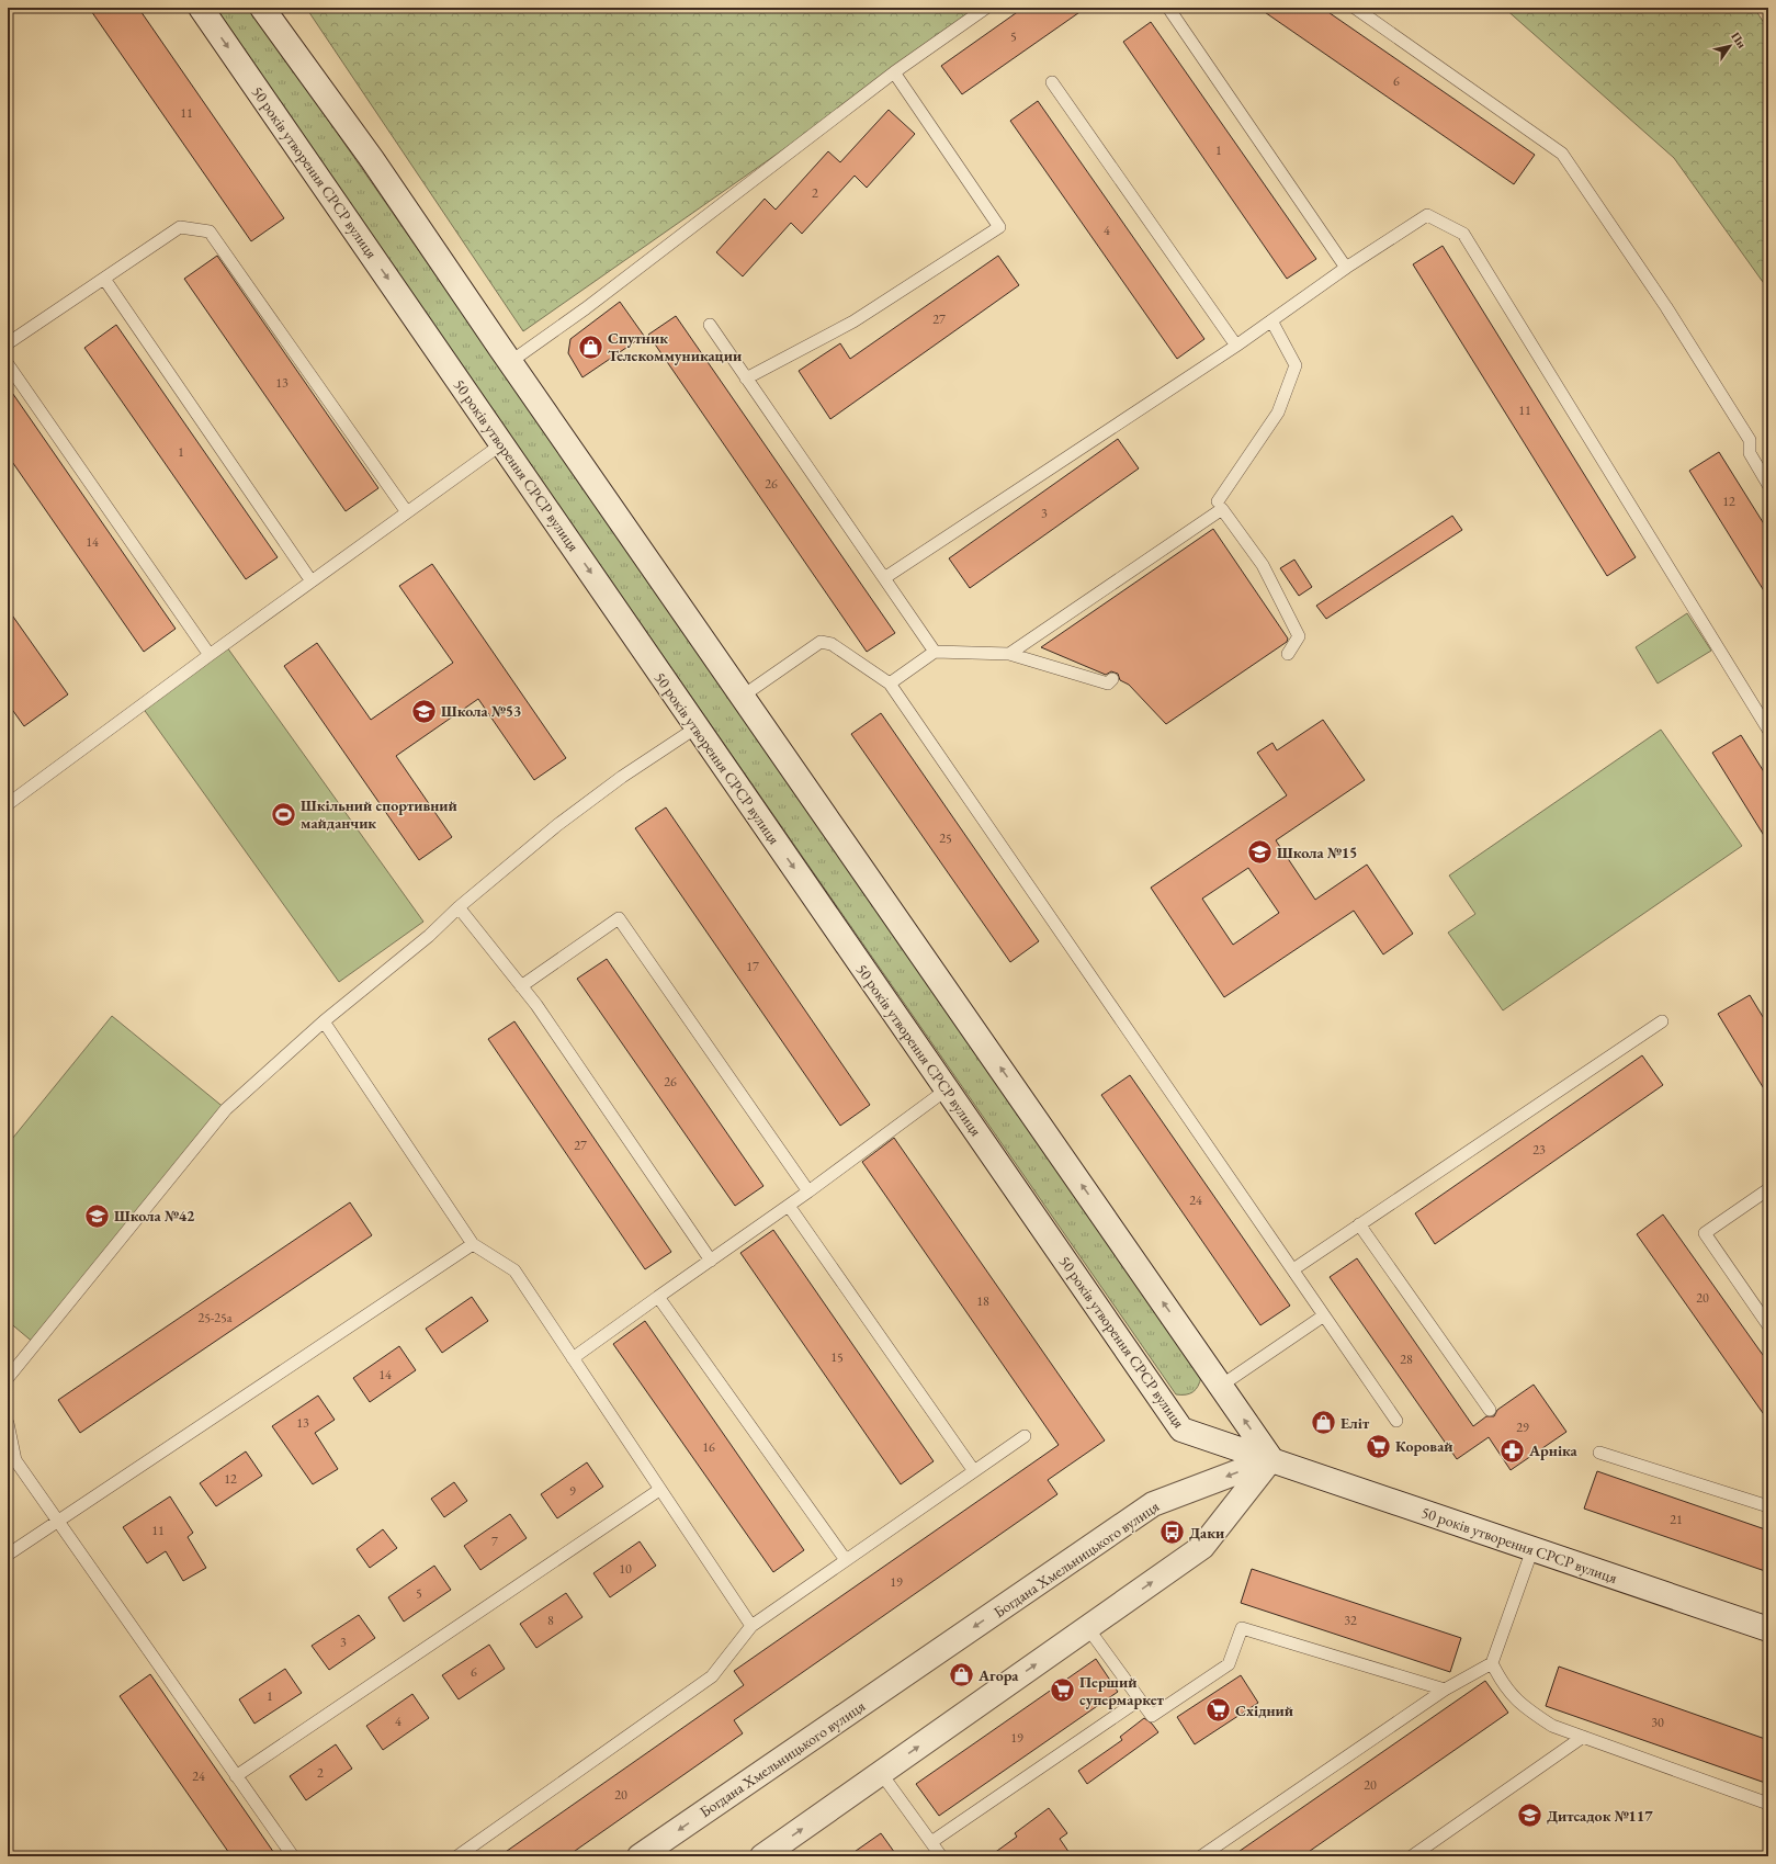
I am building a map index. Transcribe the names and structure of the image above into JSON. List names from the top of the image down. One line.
{"streets":{"main road":["50 років утворення СРСР вулиця","Богдана Хмельницького вулиця"]},"crossings":[["50 років утворення СРСР вулиця","Богдана Хмельницького вулиця"]],"places":{"shop":["Спутник Телекоммуникации","Еліт","Агора"],"school or university":["Школа №53","Школа №15","Школа №42","Дитсадок №117"],"sports":["Шкільний спортивний майданчик"],"supermarket":["Коровай","Перший супермаркет","Східний"],"pharmacy":["Арніка"],"bus stop":["Даки"]},"house_numbers":["5","6","11","1","2","4","27","13","11","1","26","12","3","14","25","17","26","27","23","24","20","18","25-25а","15","28","14","13","29","16","12","9","21","11","7","10","19","5","8","32","3","6","1","4","30","19","2","24","20","20"],"north":"top right"}
